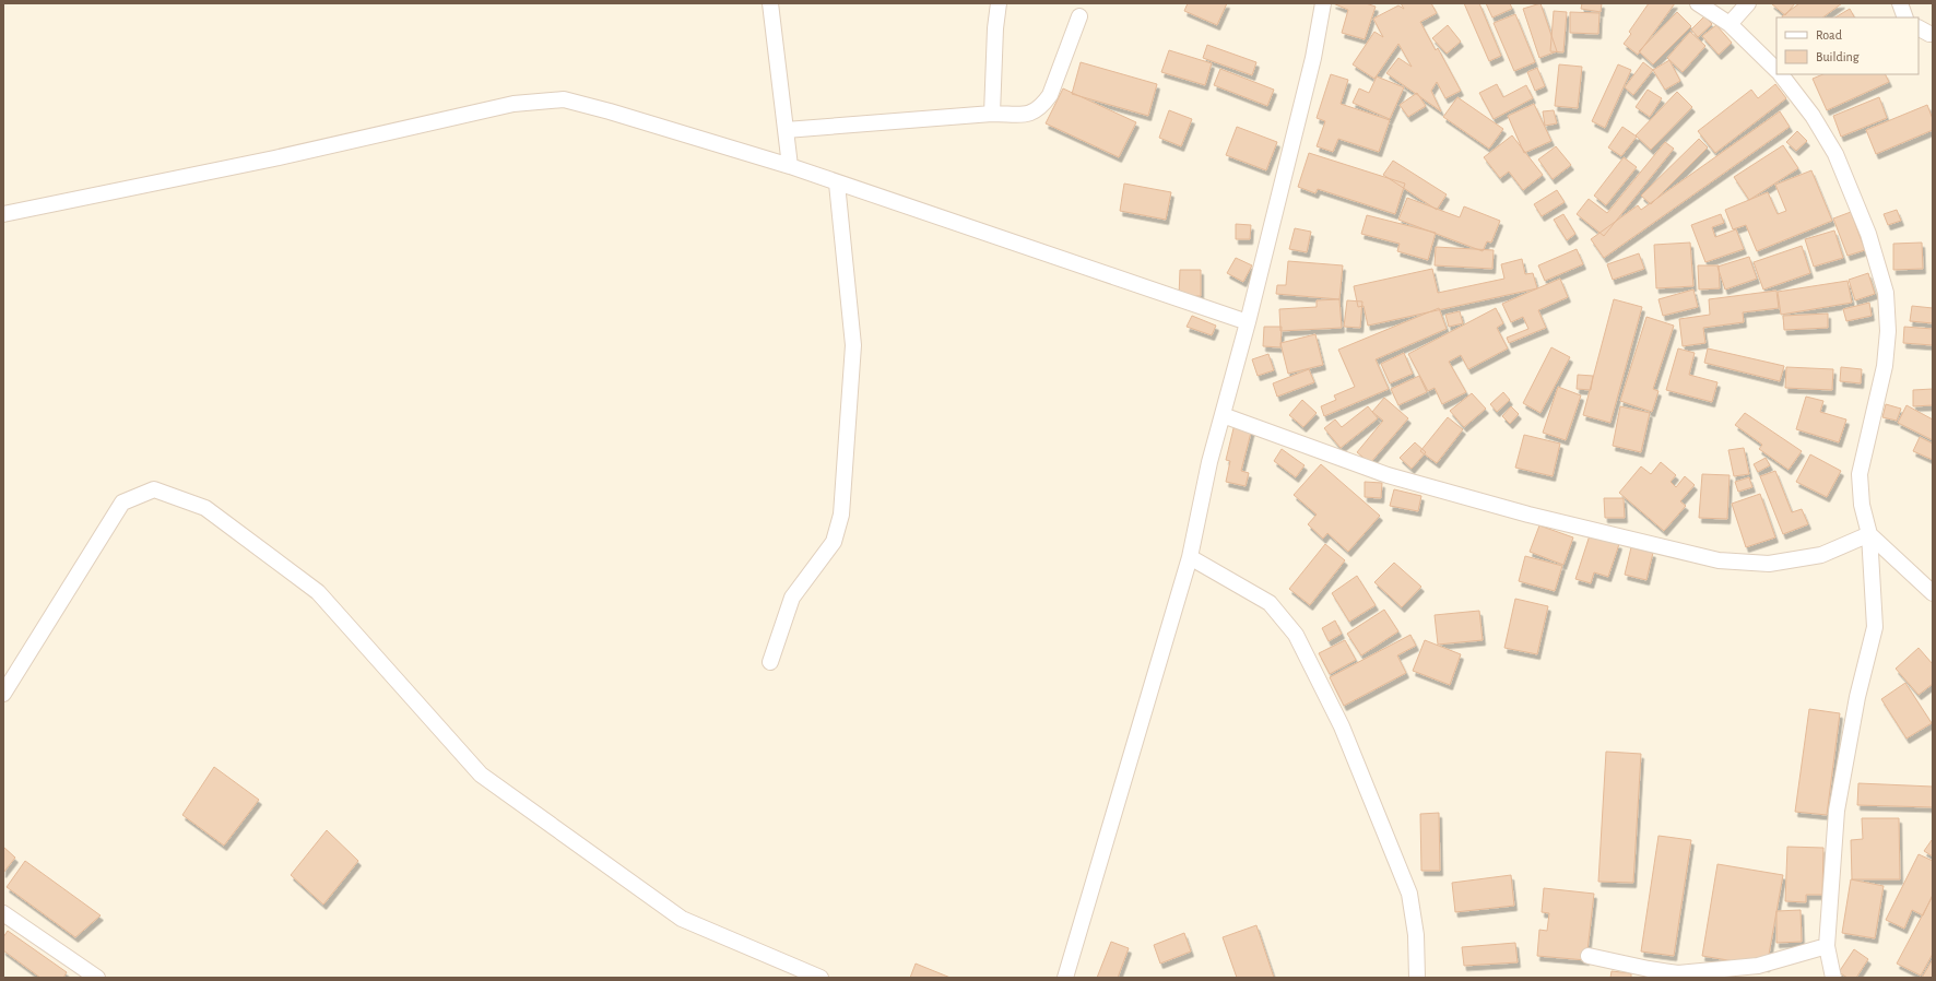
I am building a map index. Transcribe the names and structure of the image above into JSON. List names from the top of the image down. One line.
{"legend":["Road","Building"]}
